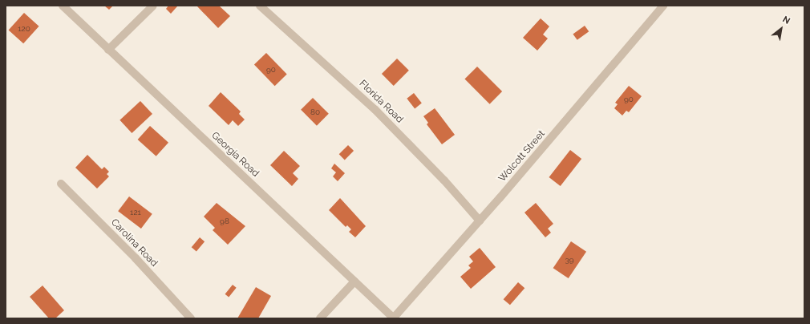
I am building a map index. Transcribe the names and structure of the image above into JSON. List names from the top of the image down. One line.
{"streets":{"street":["Florida Road","Georgia Road","Wolcott Street","Carolina Road"]},"crossings":[["Florida Road","Wolcott Street"],["Georgia Road","Wolcott Street"]],"house_numbers":["120","90","90","80","121","98","39"],"north":"top right"}
